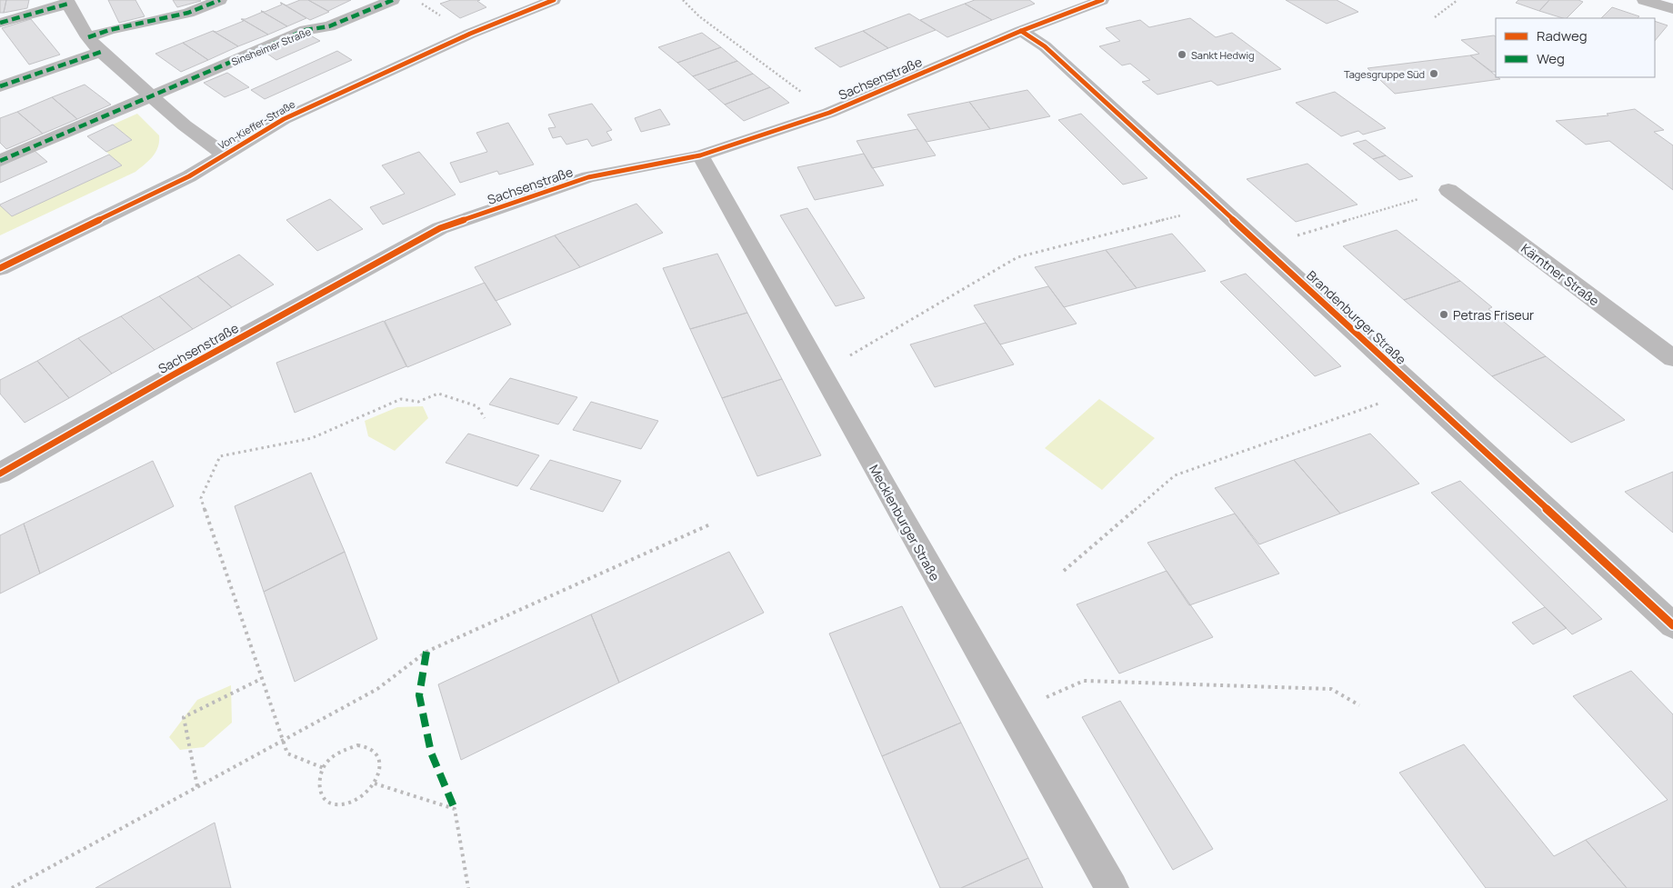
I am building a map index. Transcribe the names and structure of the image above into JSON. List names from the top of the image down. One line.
{"streets":{"street":["Sinsheimer Straße","Sachsenstraße","Von-Kieffer-Straße","Kärntner Straße","Brandenburger Straße","Mecklenburger Straße"]},"crossings":[["Sachsenstraße","Brandenburger Straße"],["Sachsenstraße","Mecklenburger Straße"]],"places":["Sankt Hedwig","Tagesgruppe Süd","Petras Friseur"],"legend":["Radweg","Weg"]}
